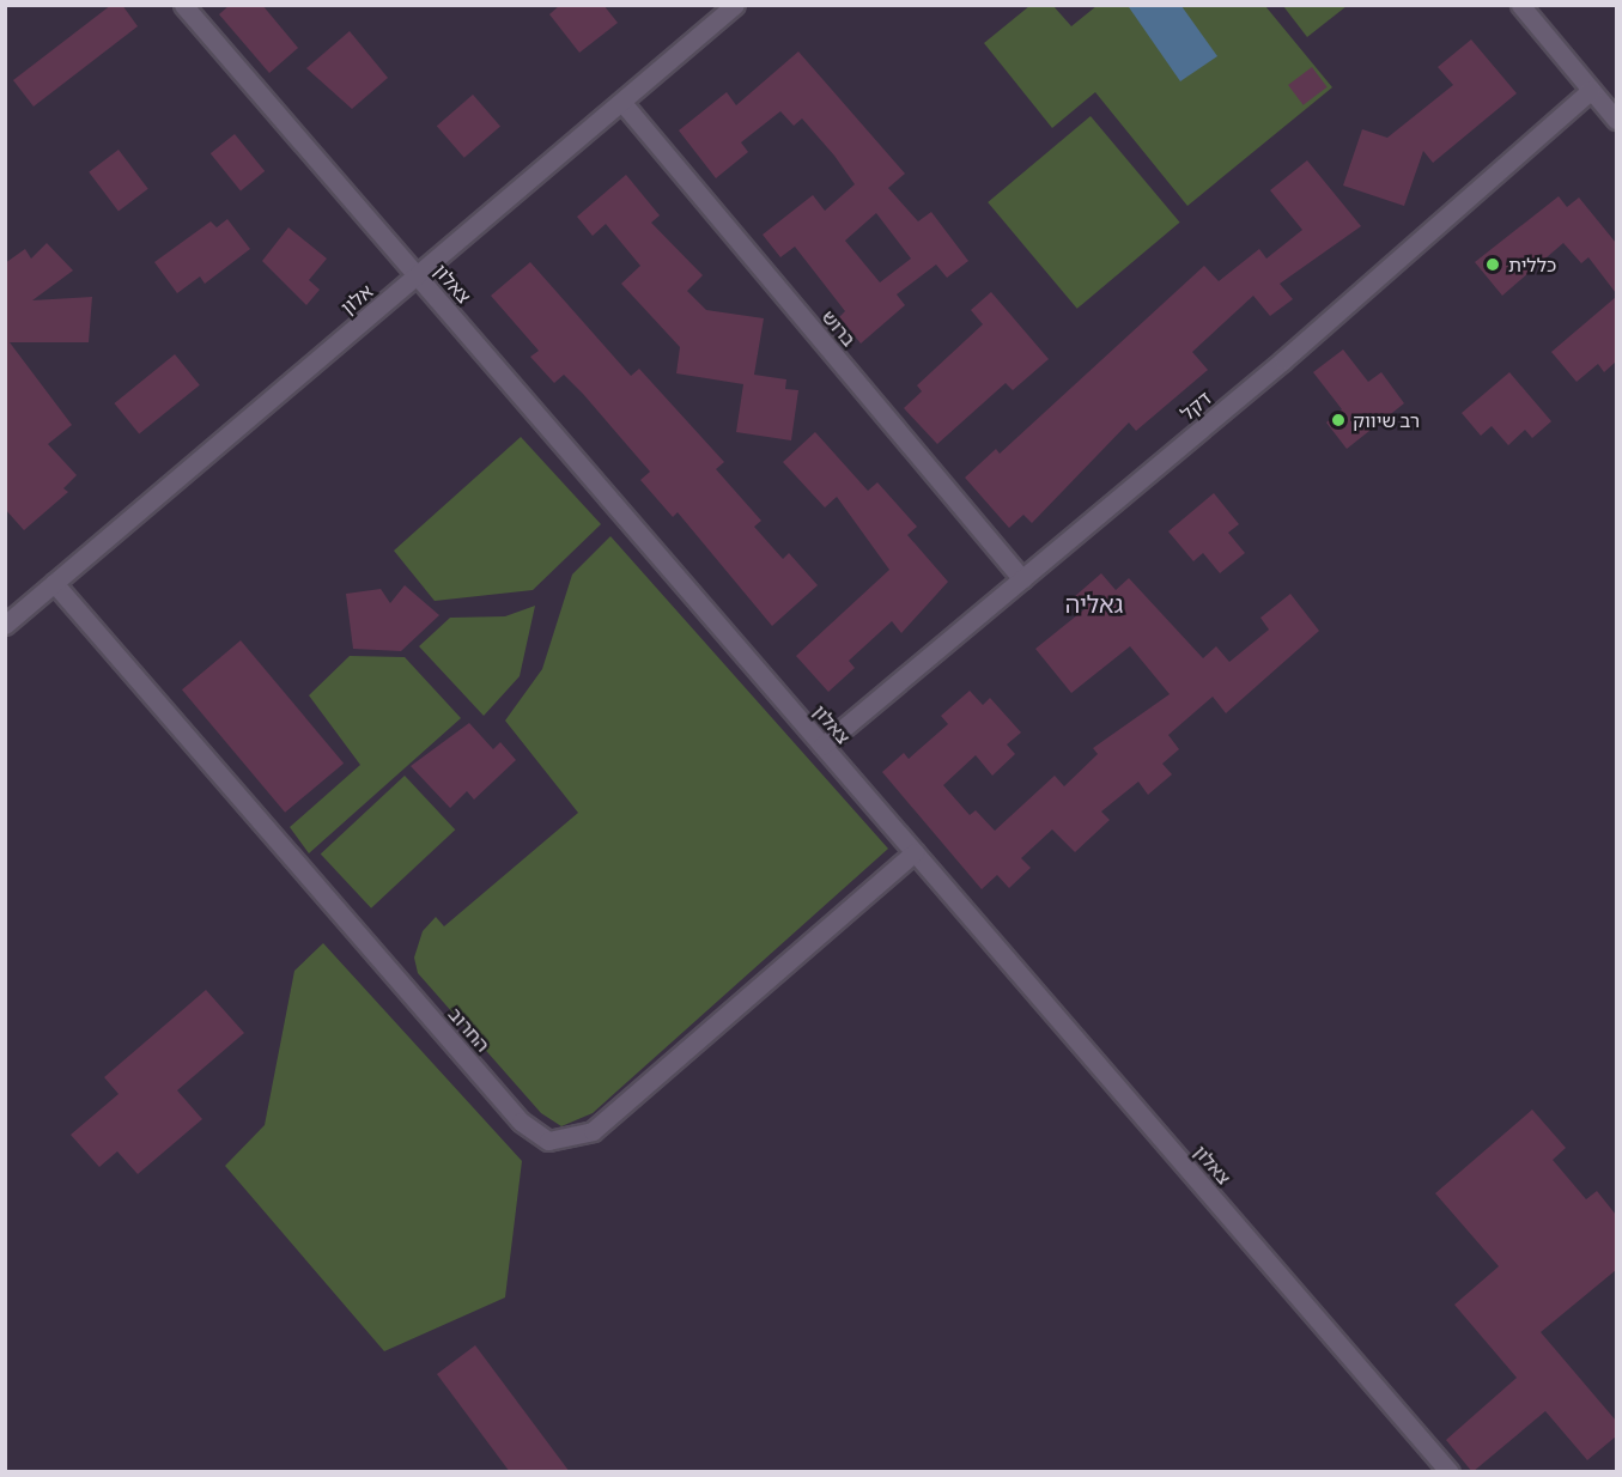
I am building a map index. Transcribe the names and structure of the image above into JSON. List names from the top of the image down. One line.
{"streets":{"street":["צאלון","אלון","ברוש","דקל","החרוב"]},"crossings":[["צאלון","אלון"],["צאלון","דקל"],["צאלון","החרוב"],["אלון","ברוש"],["אלון","החרוב"],["ברוש","דקל"]],"districts":["גאליה"],"places":["כללית","רב שיווק"]}
